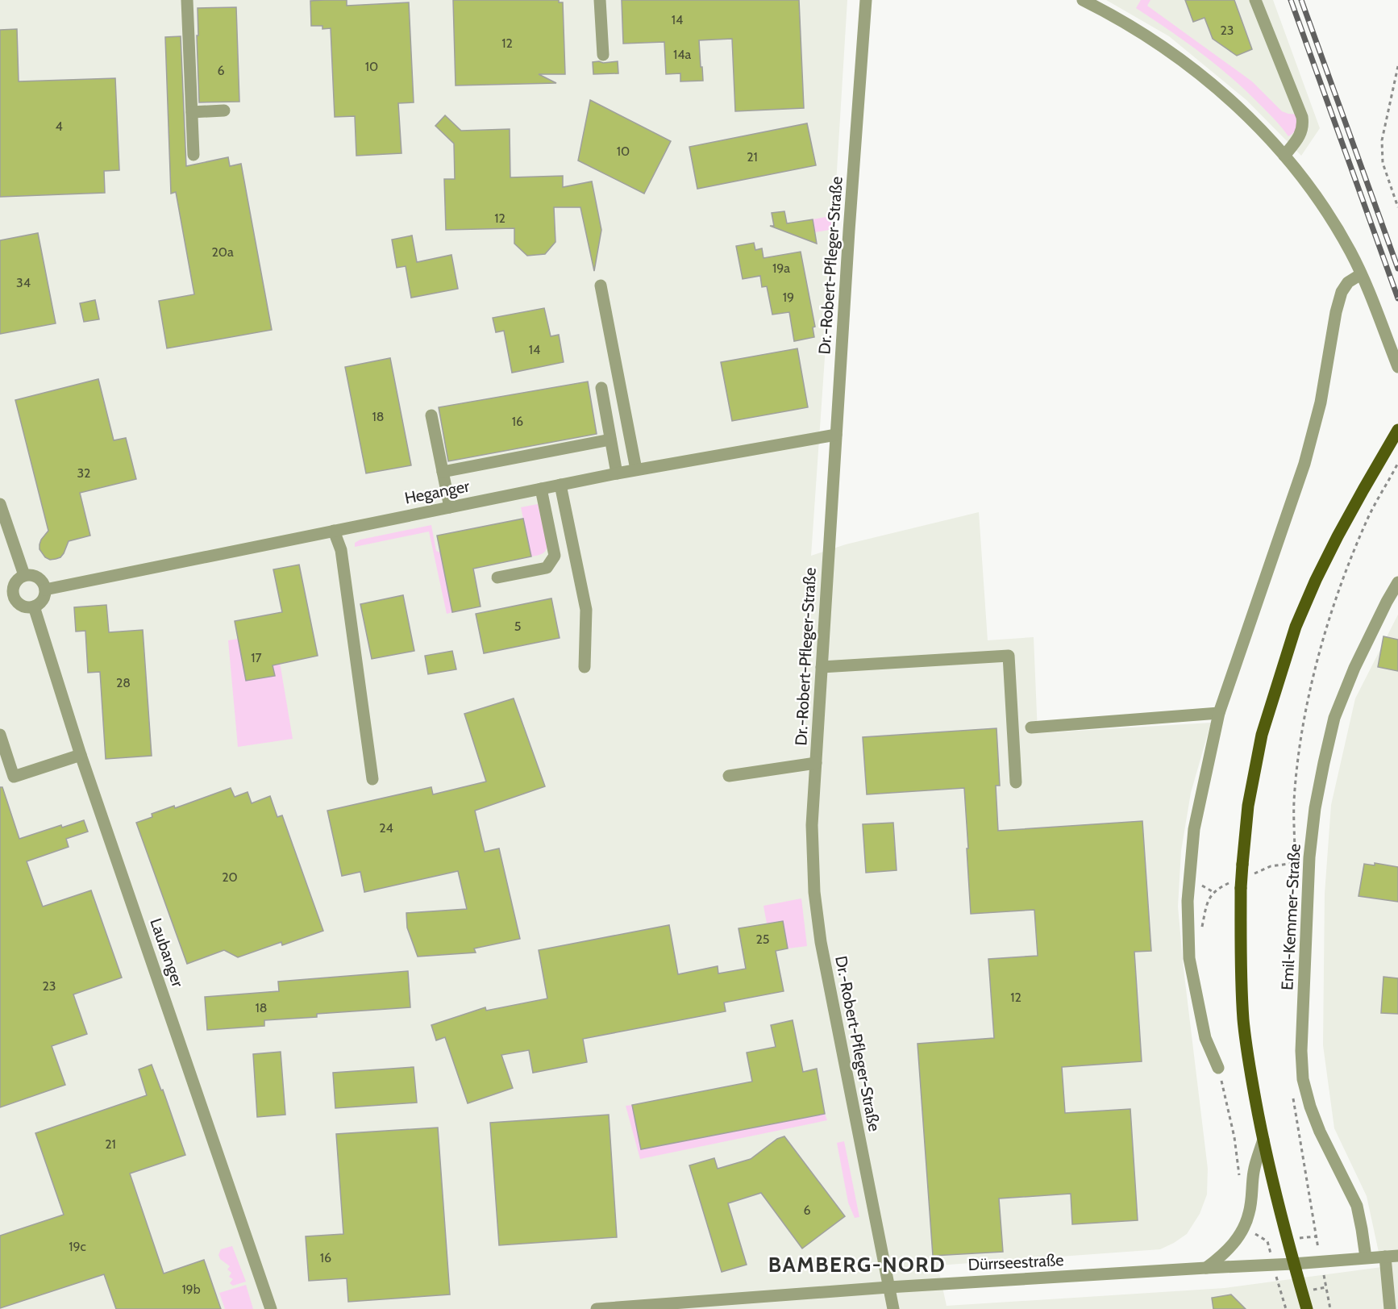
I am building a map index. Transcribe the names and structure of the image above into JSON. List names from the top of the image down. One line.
{"streets":{"street":["Dr.-Robert-Pfleger-Straße","Heganger","Emil-Kemmer-Straße","Laubanger","Dürrseestraße"]},"crossings":[["Dr.-Robert-Pfleger-Straße","Heganger"],["Dr.-Robert-Pfleger-Straße","Dürrseestraße"],["Heganger","Laubanger"],["Emil-Kemmer-Straße","Dürrseestraße"]],"districts":["BAMBERG-NORD"],"house_numbers":["14","23","12","14a","10","6","4","10","21","12","20a","19a","34","19","14","18","16","32","5","17","28","24","20","25","23","12","18","21","6","19c","16","19b"]}
